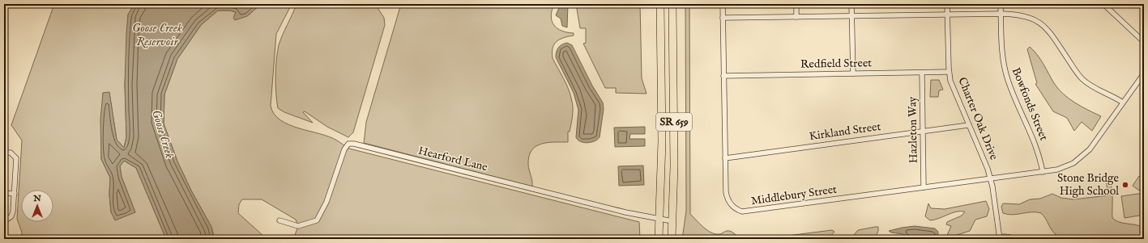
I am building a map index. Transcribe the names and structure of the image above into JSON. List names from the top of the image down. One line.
{"streets":{"main road":["SR 659"],"street":["Redfield Street","Bowfonds Street","Charter Oak Drive","Hazleton Way","Kirkland Street","Hearford Lane","Middlebury Street"]},"crossings":[["Redfield Street","Charter Oak Drive"],["Redfield Street","Hazleton Way"],["Redfield Street","Middlebury Street"],["Bowfonds Street","Middlebury Street"],["Charter Oak Drive","Kirkland Street"],["Charter Oak Drive","Middlebury Street"],["SR 659","Hearford Lane"],["Hazleton Way","Kirkland Street"],["Hazleton Way","Middlebury Street"],["Kirkland Street","Middlebury Street"]],"water":["Goose Creek Reservoir","Goose Creek"],"places":["Stone Bridge High School"],"north":"top"}
